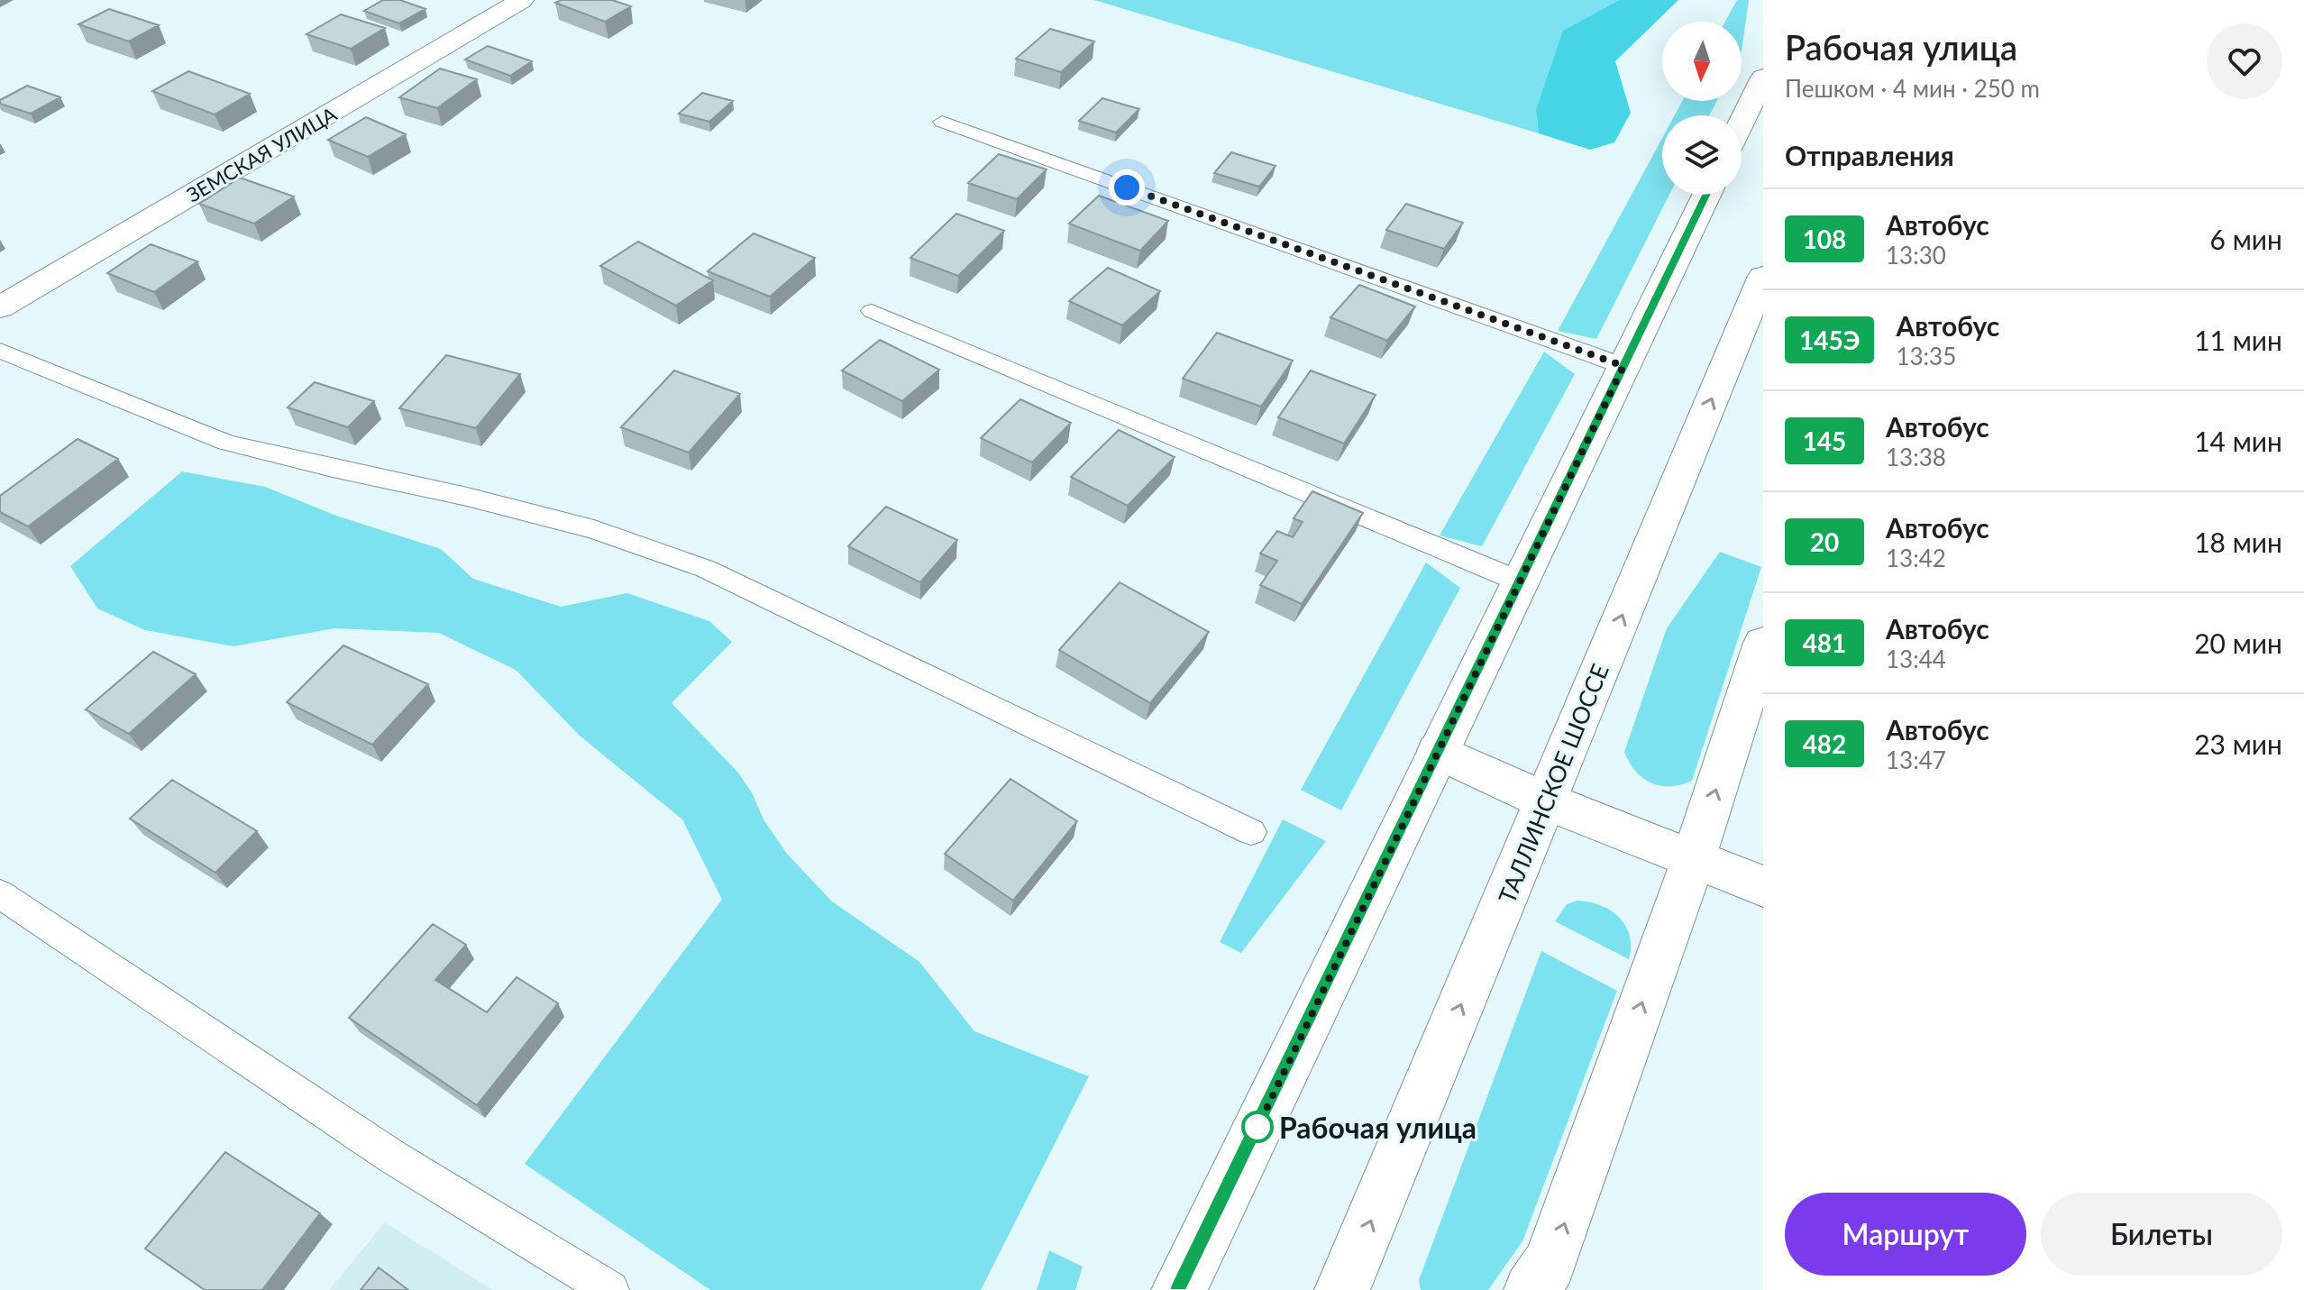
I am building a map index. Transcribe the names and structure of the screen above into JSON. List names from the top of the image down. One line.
{"streets":{"main road":["ЗЕМСКАЯ УЛИЦА","ТАЛЛИНСКОЕ ШОССЕ"]},"places":["Рабочая улица"],"lines":["bus line 108"],"north":"bottom","page":{"heading":[["Рабочая улица","Пешком · 4 мин · 250 m"],"Отправления"],"list":[{"mark":"108","name":"Автобус","note":"13:30","value":"6 мин"},{"mark":"145Э","name":"Автобус","note":"13:35","value":"11 мин"},{"mark":"145","name":"Автобус","note":"13:38","value":"14 мин"},{"mark":"20","name":"Автобус","note":"13:42","value":"18 мин"},{"mark":"481","name":"Автобус","note":"13:44","value":"20 мин"},{"mark":"482","name":"Автобус","note":"13:47","value":"23 мин"}],"buttons":["Маршрут","Билеты"]}}
